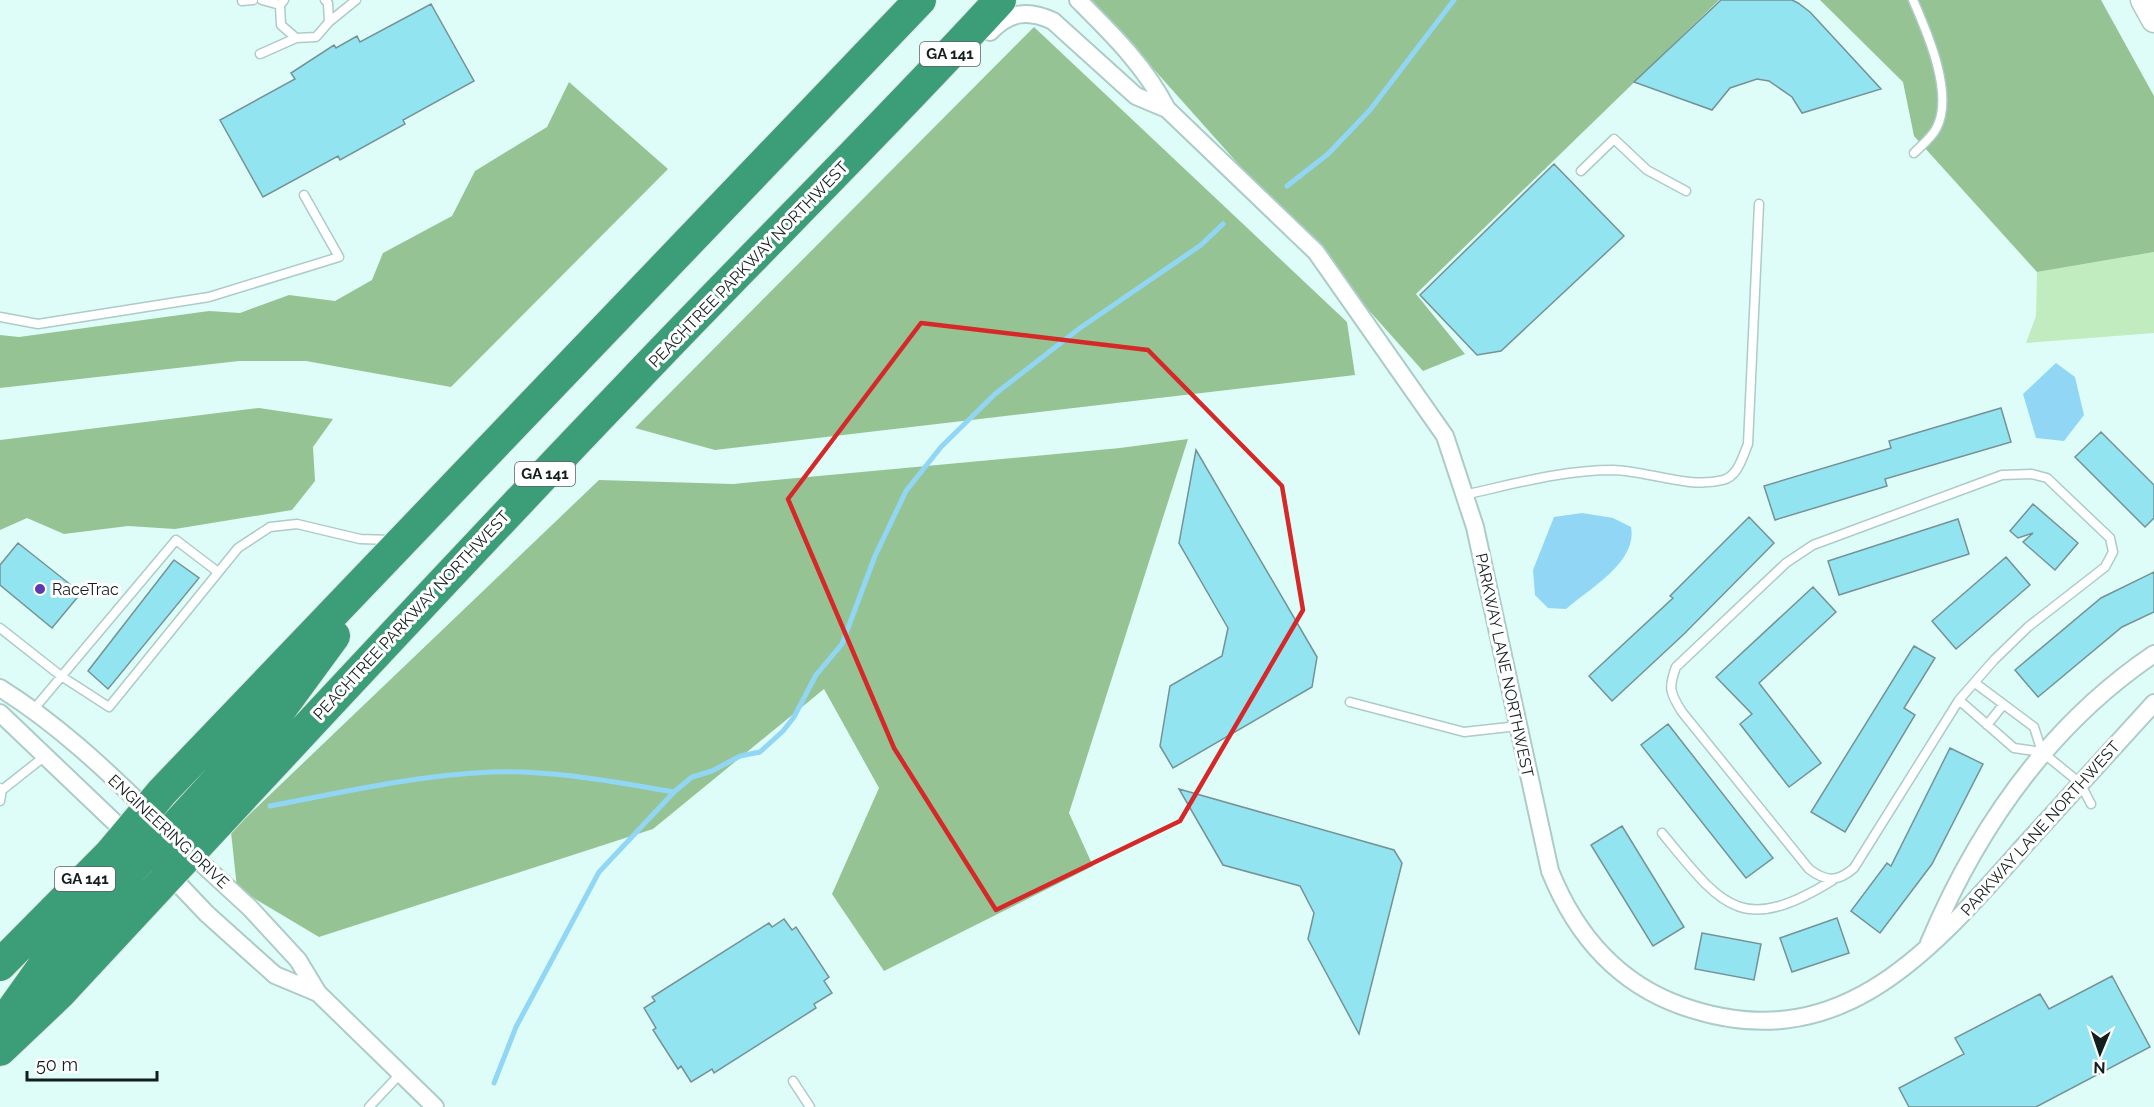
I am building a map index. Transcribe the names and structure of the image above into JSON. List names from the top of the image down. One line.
{"streets":{"highway":["GA 141","PEACHTREE PARKWAY NORTHWEST"],"street":["PARKWAY LANE NORTHWEST","ENGINEERING DRIVE"]},"crossings":[["PEACHTREE PARKWAY NORTHWEST","PARKWAY LANE NORTHWEST"],["PEACHTREE PARKWAY NORTHWEST","ENGINEERING DRIVE"]],"places":["RaceTrac"],"scale_bar":"50 m","north":"bottom"}
